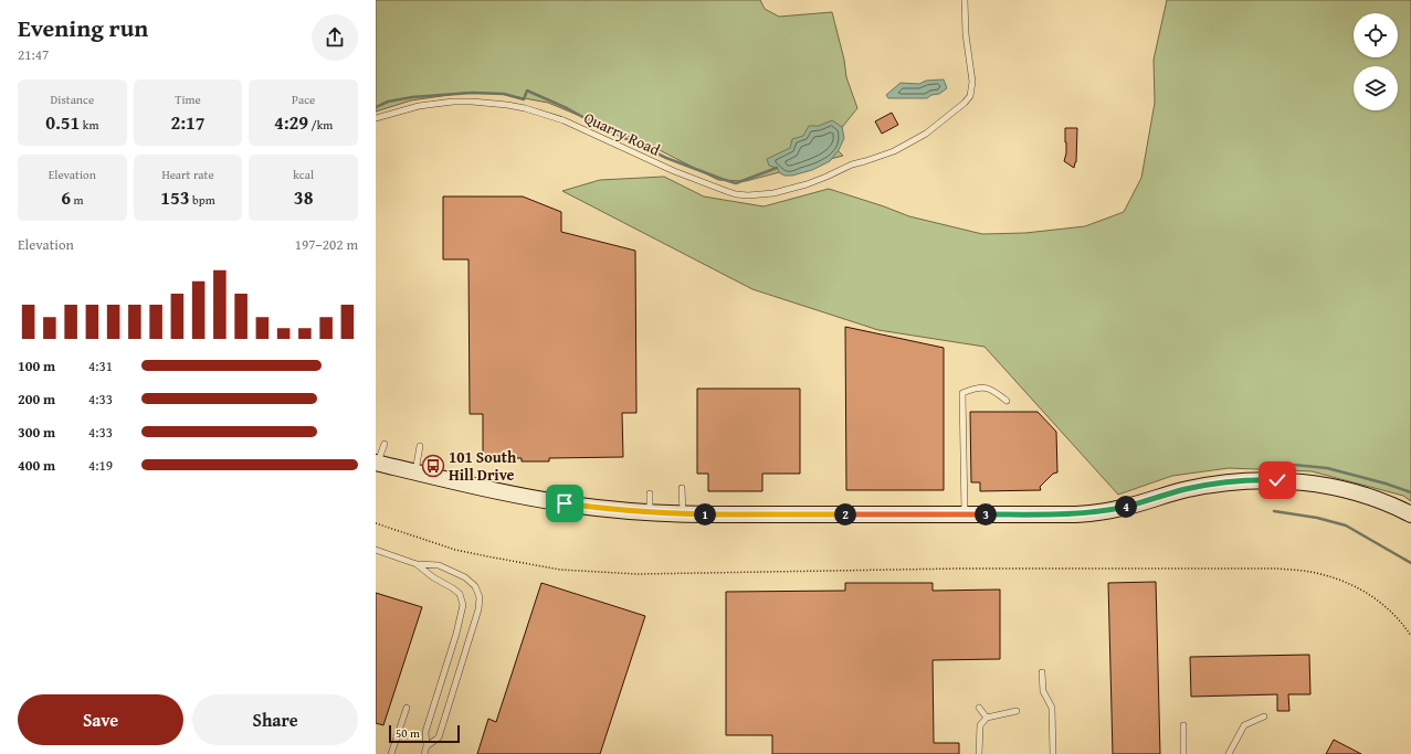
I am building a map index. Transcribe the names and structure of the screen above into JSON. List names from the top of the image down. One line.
{"streets":{"lane":["Quarry Road"]},"places":{"bus stop":["101 South Hill Drive"]},"scale_bar":"50 m","page":{"heading":["Evening run","21:47"],"stats":[["Distance","0.51 km"],["Time","2:17"],["Pace","4:29 /km"],["Elevation","6 m"],["Heart rate","153 bpm"],["kcal","38"]],"chart":["Elevation","197–202 m"],"list":[{"name":"100 m","note":"4:31"},{"name":"200 m","note":"4:33"},{"name":"300 m","note":"4:33"},{"name":"400 m","note":"4:19"}],"pins":["4","1","2","3"],"buttons":["Save","Share"],"scale":"50 m"}}
